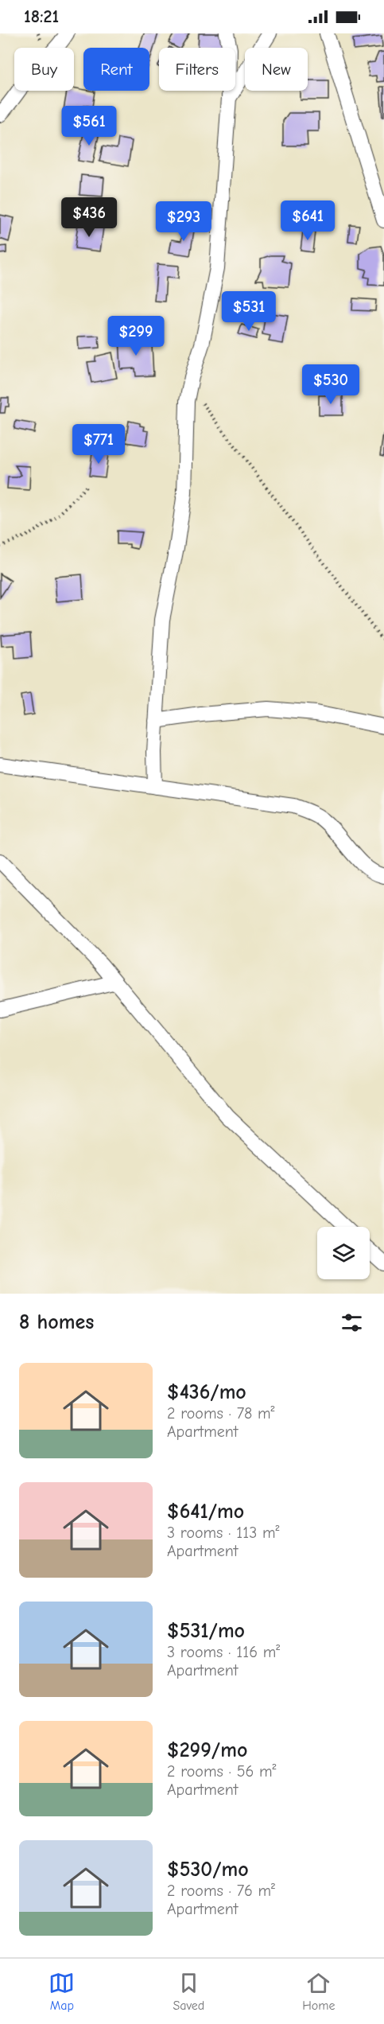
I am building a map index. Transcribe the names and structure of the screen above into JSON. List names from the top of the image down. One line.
{"page":{"status":"18:21","chip":["Buy","Rent","Filters","New"],"price":["$561","$436","$641","$293","$531","$299","$530","$771"],"heading":"8 homes","list":[{"name":"$436/mo","note":"2 rooms · 78 m² · Apartment"},{"name":"$641/mo","note":"3 rooms · 113 m² · Apartment"},{"name":"$531/mo","note":"3 rooms · 116 m² · Apartment"},{"name":"$299/mo","note":"2 rooms · 56 m² · Apartment"},{"name":"$530/mo","note":"2 rooms · 76 m² · Apartment"}],"tabs":["Map","Saved","Home"]}}
